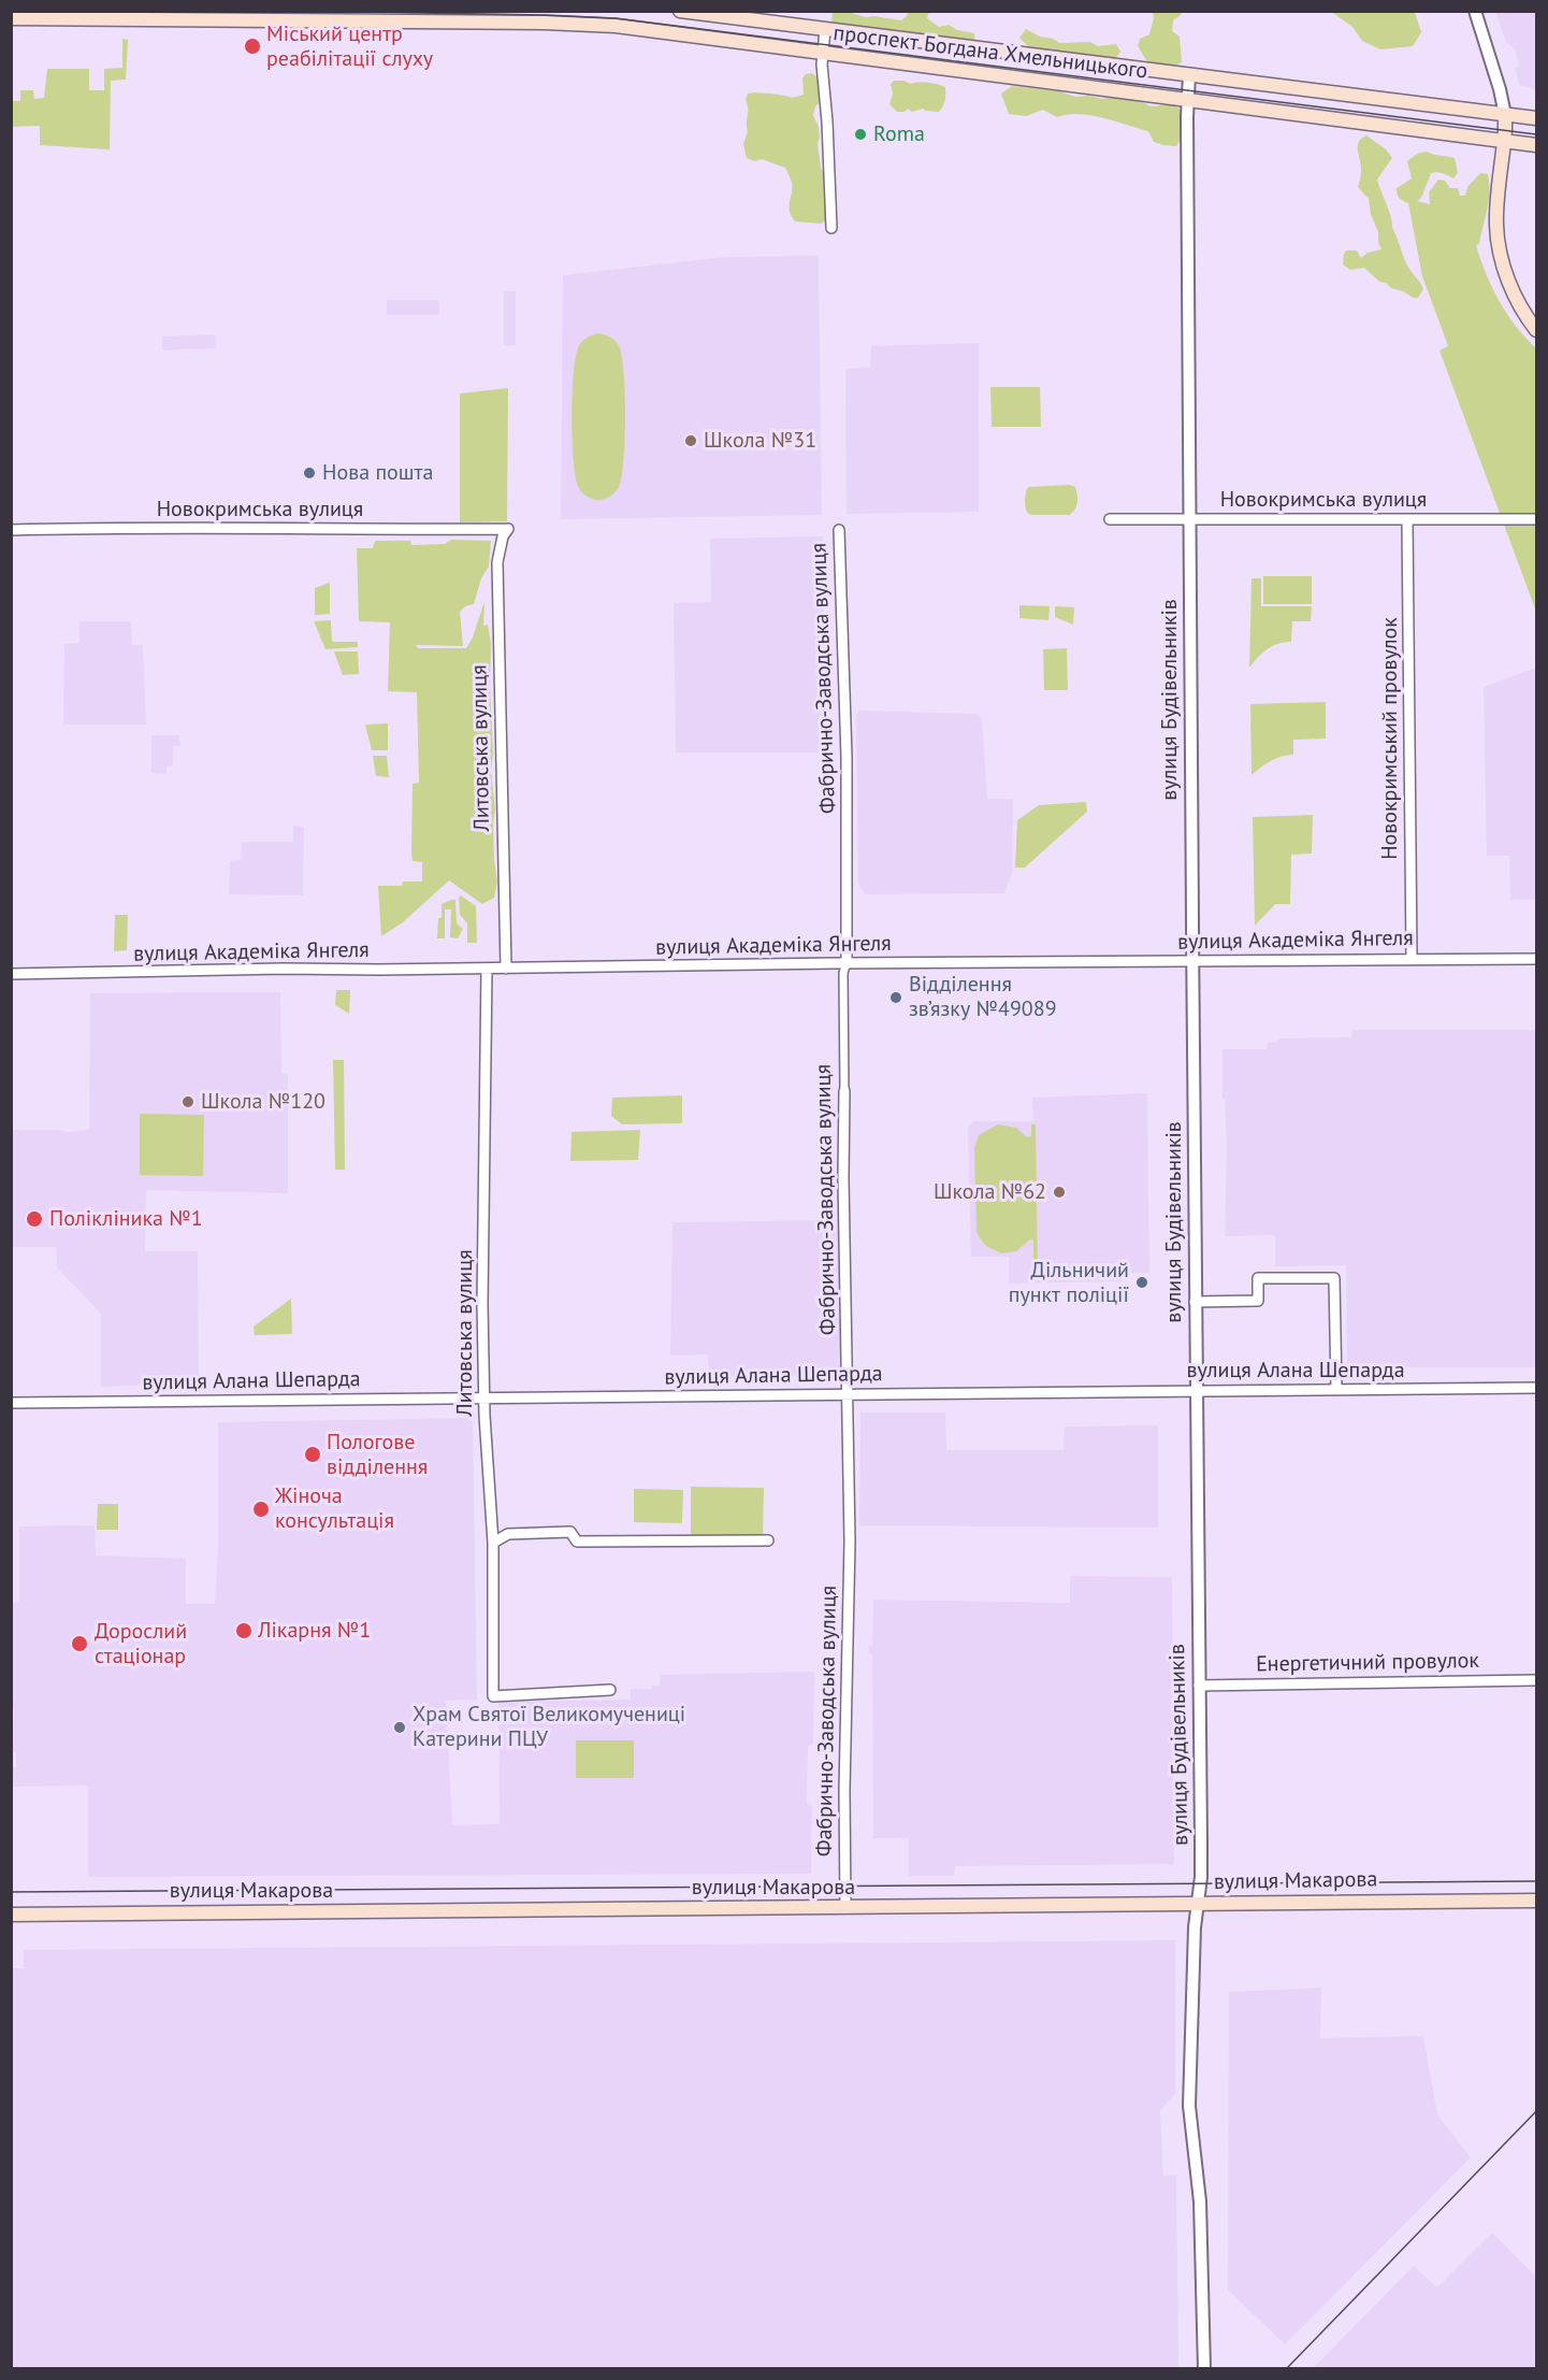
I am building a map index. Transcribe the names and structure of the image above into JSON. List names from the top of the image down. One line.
{"streets":{"main road":["проспект Богдана Хмельницького","вулиця Макарова"],"street":["Новокримська вулиця","Фабрично-Заводська вулиця","вулиця Будівельників","Новокримський провулок","Литовська вулиця","вулиця Академіка Янгеля","вулиця Алана Шепарда","Енергетичний провулок"]},"crossings":[["проспект Богдана Хмельницького","вулиця Будівельників"],["Новокримська вулиця","вулиця Будівельників"],["Новокримська вулиця","Новокримський провулок"],["Новокримська вулиця","Литовська вулиця"],["Фабрично-Заводська вулиця","вулиця Академіка Янгеля"],["Фабрично-Заводська вулиця","вулиця Алана Шепарда"],["Фабрично-Заводська вулиця","вулиця Макарова"],["вулиця Будівельників","вулиця Академіка Янгеля"],["вулиця Будівельників","вулиця Алана Шепарда"],["вулиця Будівельників","Енергетичний провулок"],["вулиця Будівельників","вулиця Макарова"],["Новокримський провулок","вулиця Академіка Янгеля"],["Литовська вулиця","вулиця Академіка Янгеля"],["Литовська вулиця","вулиця Алана Шепарда"]],"places":["Міський центр реабілітації слуху","Roma","Школа №31","Нова пошта","Відділення зв’язку №49089","Школа №120","Школа №62","Полікліника №1","Дільничий пункт поліції","Пологове відділення","Жіноча консультація","Лікарня №1","Дорослий стаціонар","Храм Святої Великомучениці Катерини ПЦУ"]}
